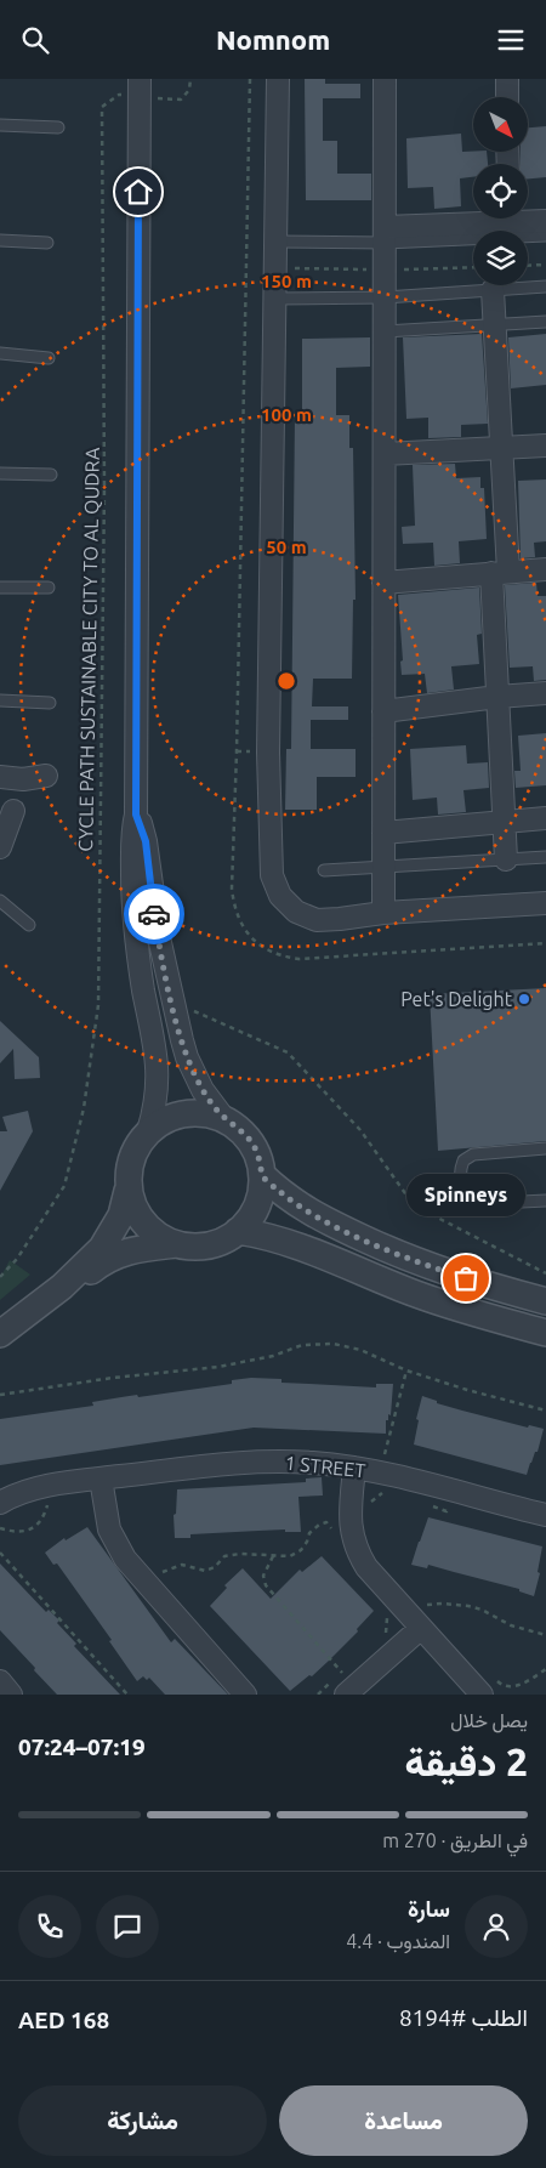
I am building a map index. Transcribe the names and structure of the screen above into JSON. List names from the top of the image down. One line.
{"streets":{"street":["1 STREET"],"path":["CYCLE PATH SUSTAINABLE CITY TO AL QUDRA"]},"places":["Pet's Delight","Spinneys"],"north":"bottom right","page":{"header":"Nomnom","bubble":"Spinneys","heading":["2 دقيقة","يصل خلال","07:19–07:24"],"panel":["سارة","المندوب · 4.4","الطلب #8194","AED 168"],"bar":"في الطريق · 270 m","buttons":["مساعدة","مشاركة"]},"rings":["150 m","100 m","50 m"]}
